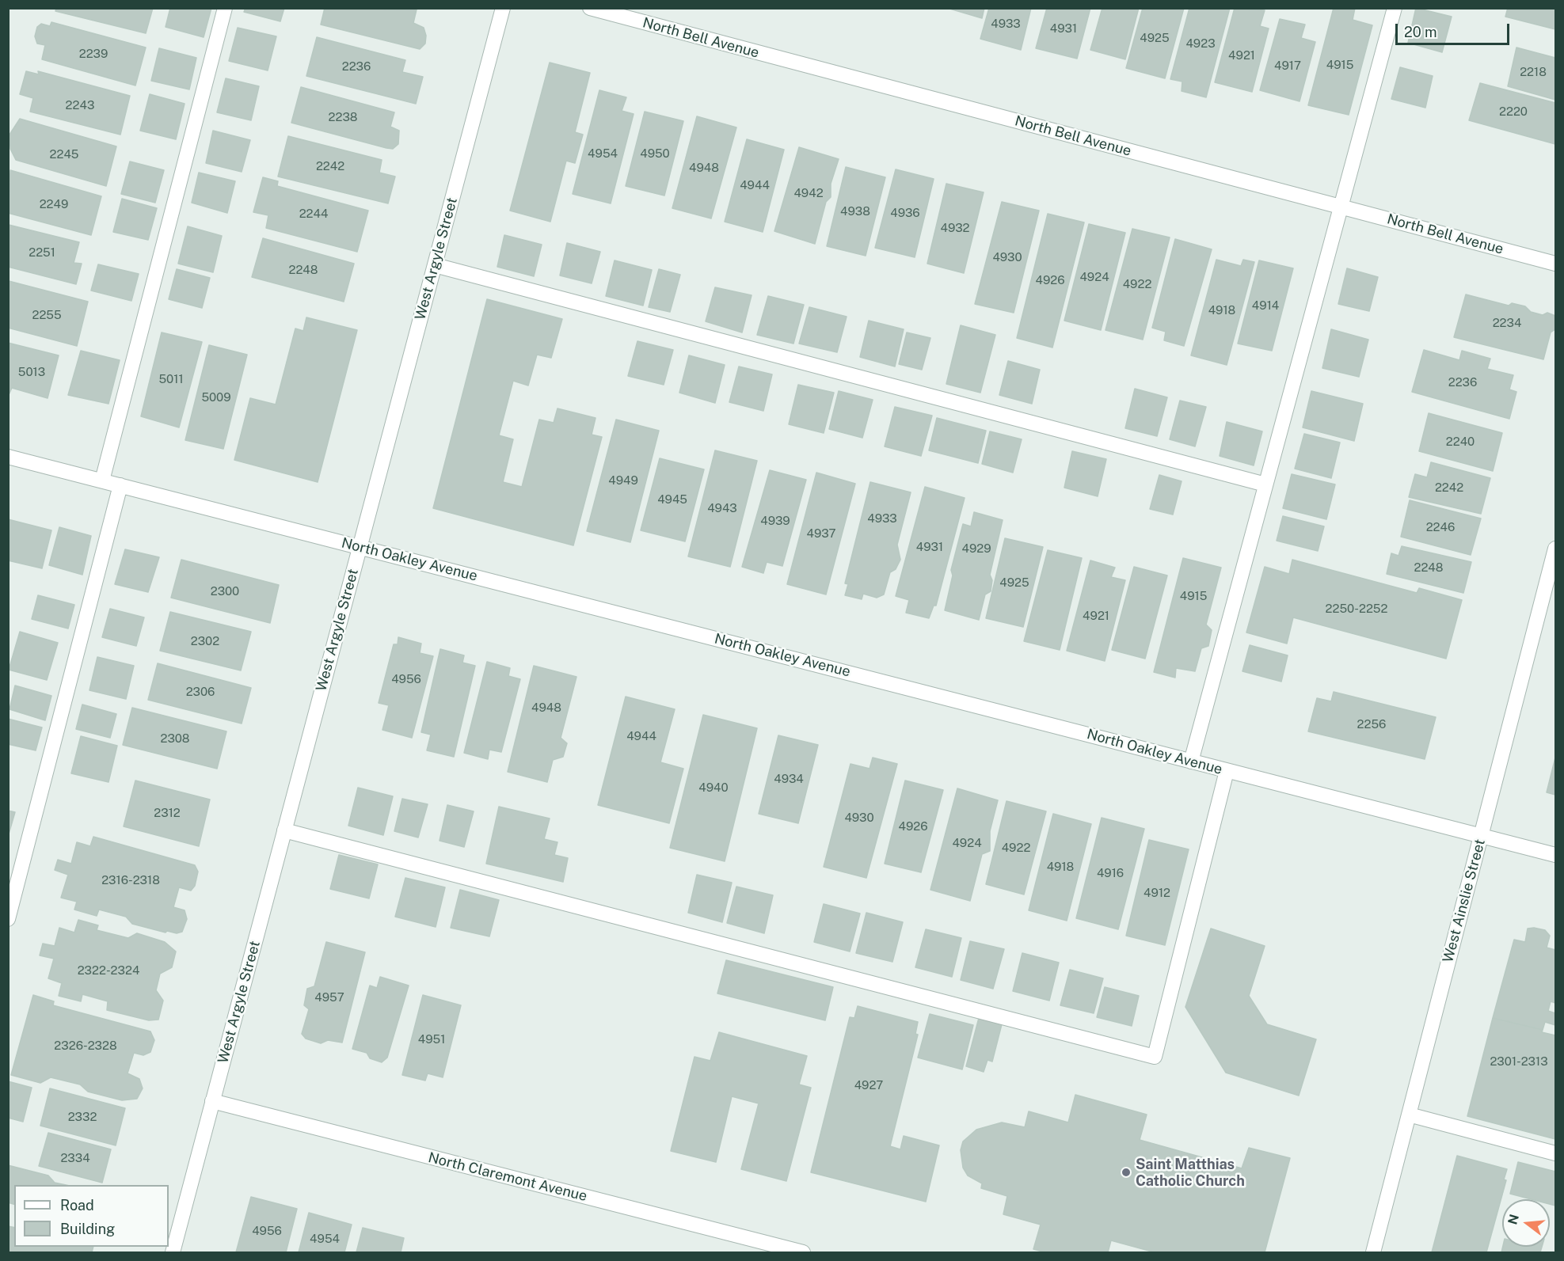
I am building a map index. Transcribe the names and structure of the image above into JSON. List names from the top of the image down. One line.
{"streets":{"street":["North Bell Avenue","West Argyle Street","North Oakley Avenue","West Ainslie Street","North Claremont Avenue"]},"crossings":[["West Argyle Street","North Oakley Avenue"],["West Argyle Street","North Claremont Avenue"],["North Oakley Avenue","West Ainslie Street"]],"places":["Saint Matthias Catholic Church"],"house_numbers":["4933","4931","4925","4923","2239","4921","4915","4917","2236","2218","2243","2220","2238","4954","4950","2245","2242","4948","4944","4942","2249","4938","4936","2244","4932","2251","4930","2248","4924","4926","4922","4914","4918","2255","2234","5013","5011","2236","5009","2240","4949","2242","4945","4943","4933","4939","2246","4937","4931","4929","2248","4925","2300","4915","2250-2252","4921","2302","4956","2306","4948","2256","4944","2308","4934","4940","2312","4930","4926","4924","4922","4918","4916","2316-2318","4912","2322-2324","4957","4951","2326-2328","2301-2313","4927","2332","2334","4956","4954"],"legend":["Road","Building"],"scale_bar":"20 m","north":"left"}
